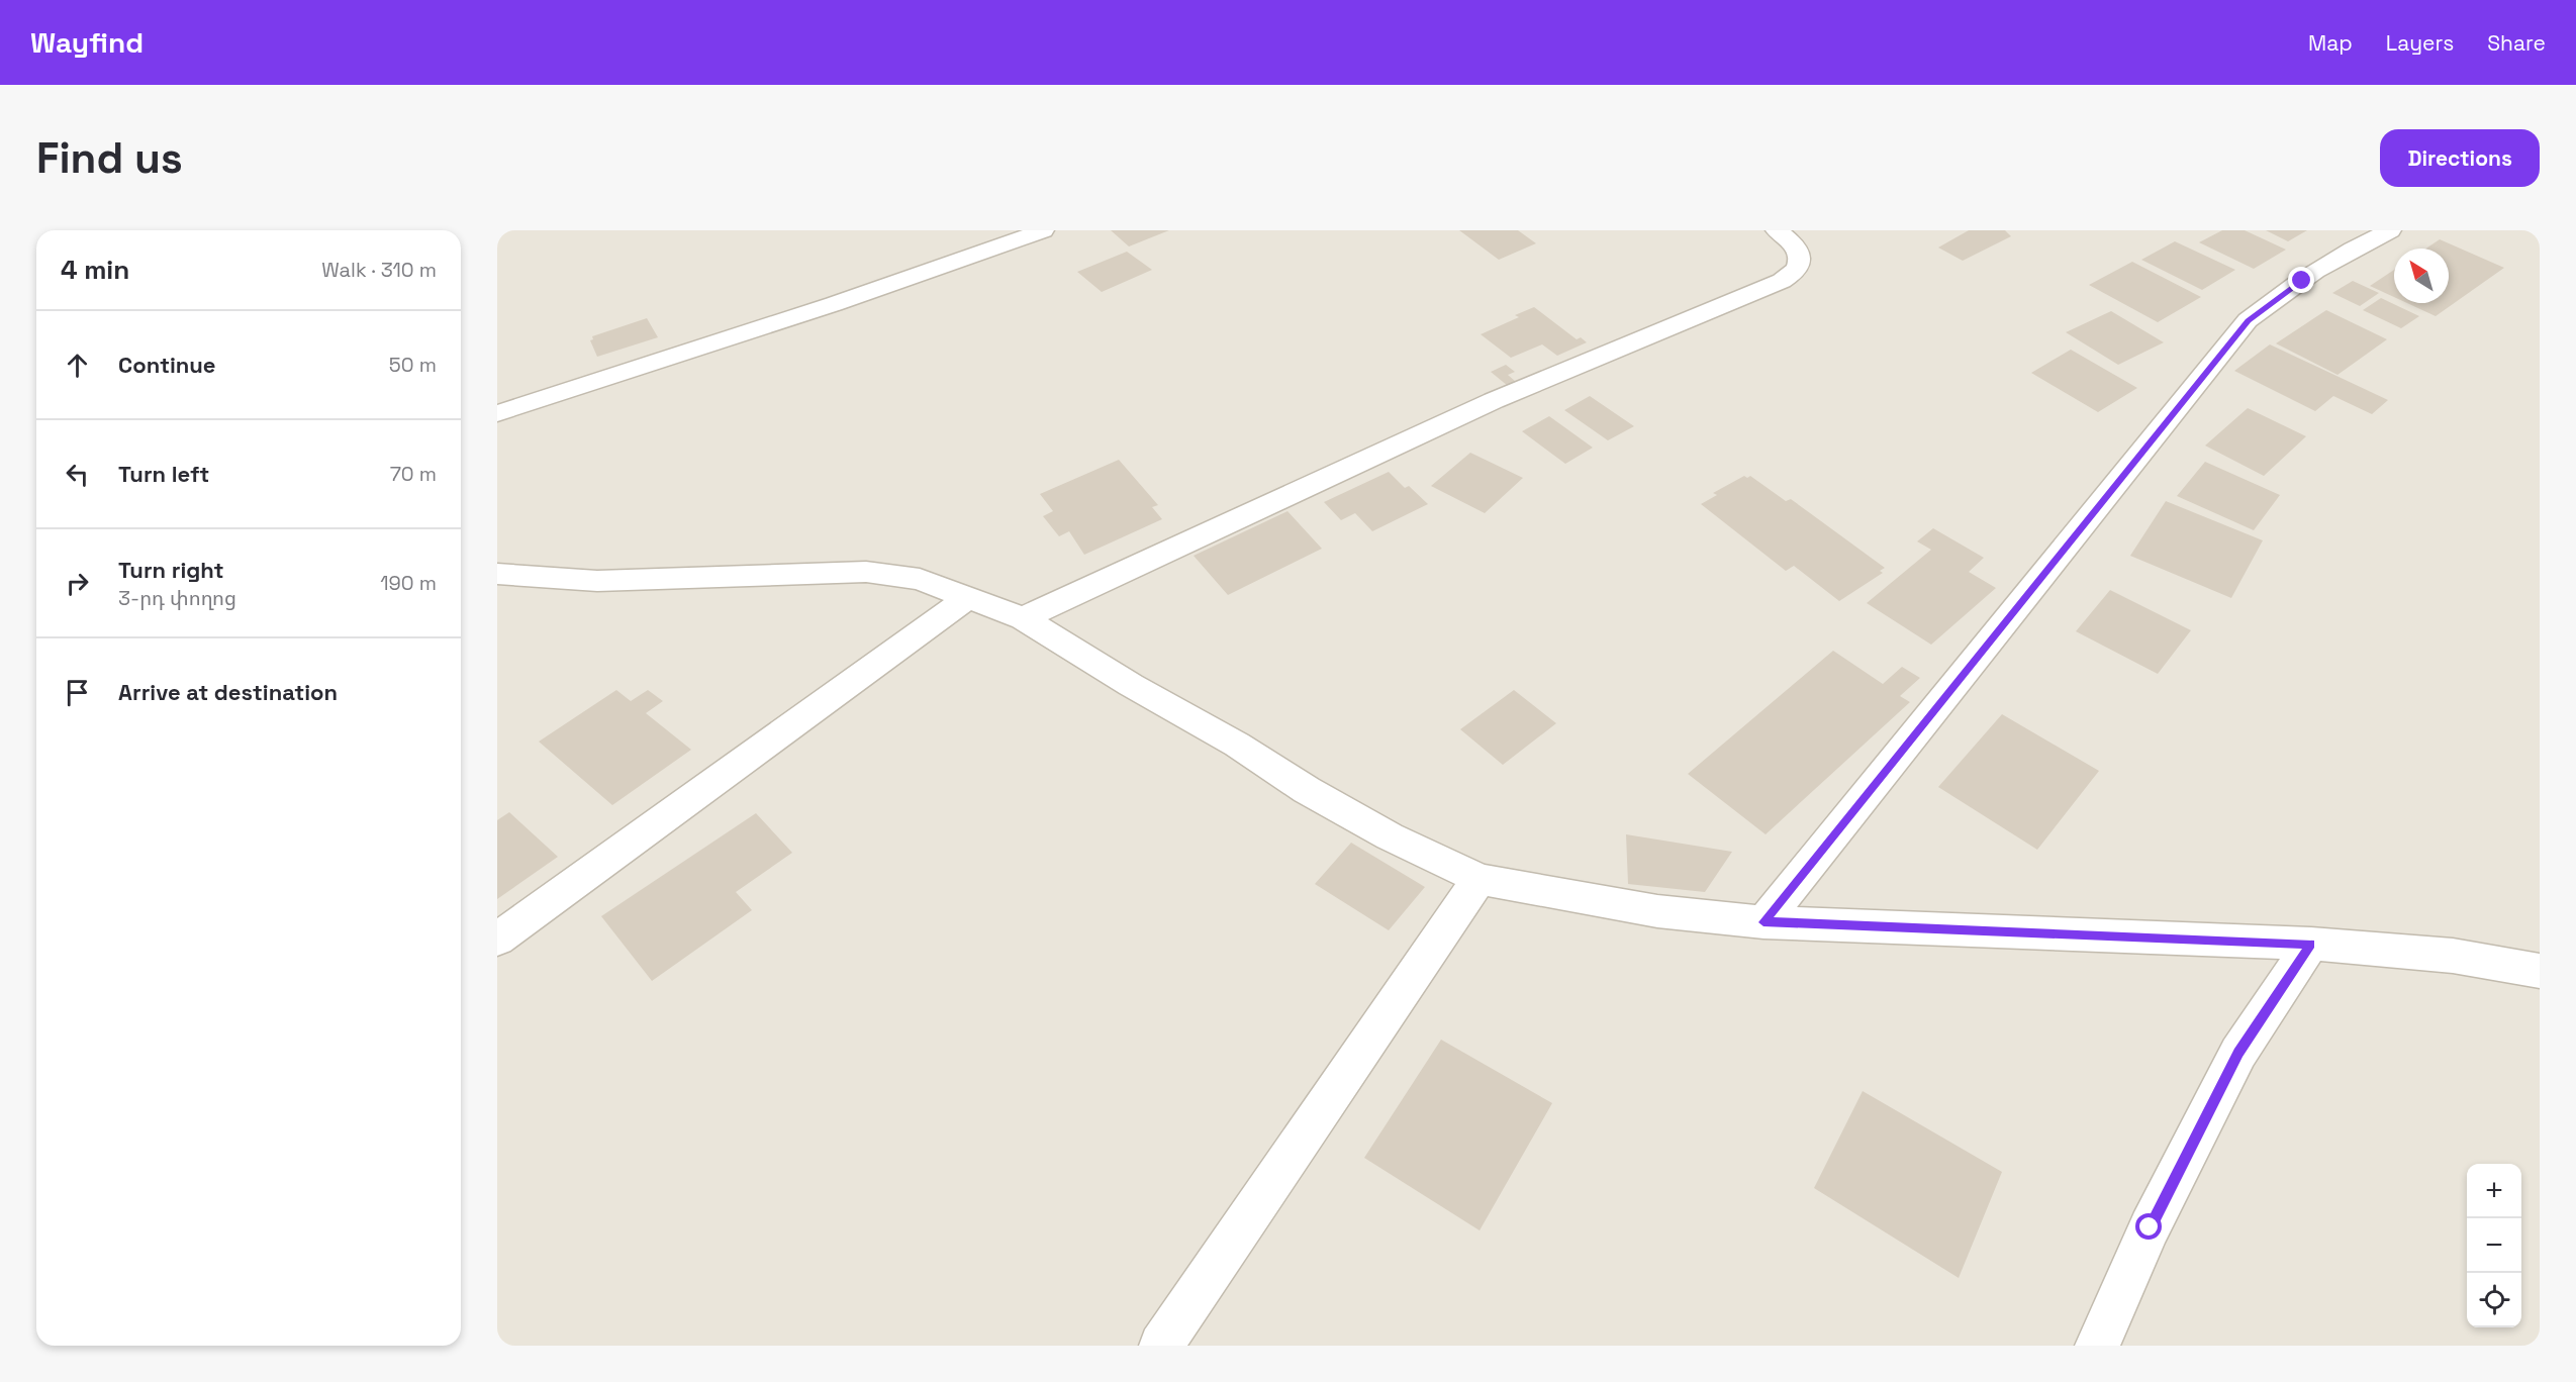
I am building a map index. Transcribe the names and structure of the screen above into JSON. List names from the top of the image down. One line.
{"north":"top left","page":{"header":"Wayfind","nav":["Map","Layers","Share"],"buttons":"Directions","title":"Find us","heading":["4 min","Walk · 310 m"],"list":[["Continue","50 m"],["Turn left","70 m"],["Turn right","3-րդ փողոց","190 m"],"Arrive at destination"],"map_buttons":["+","−"]}}
